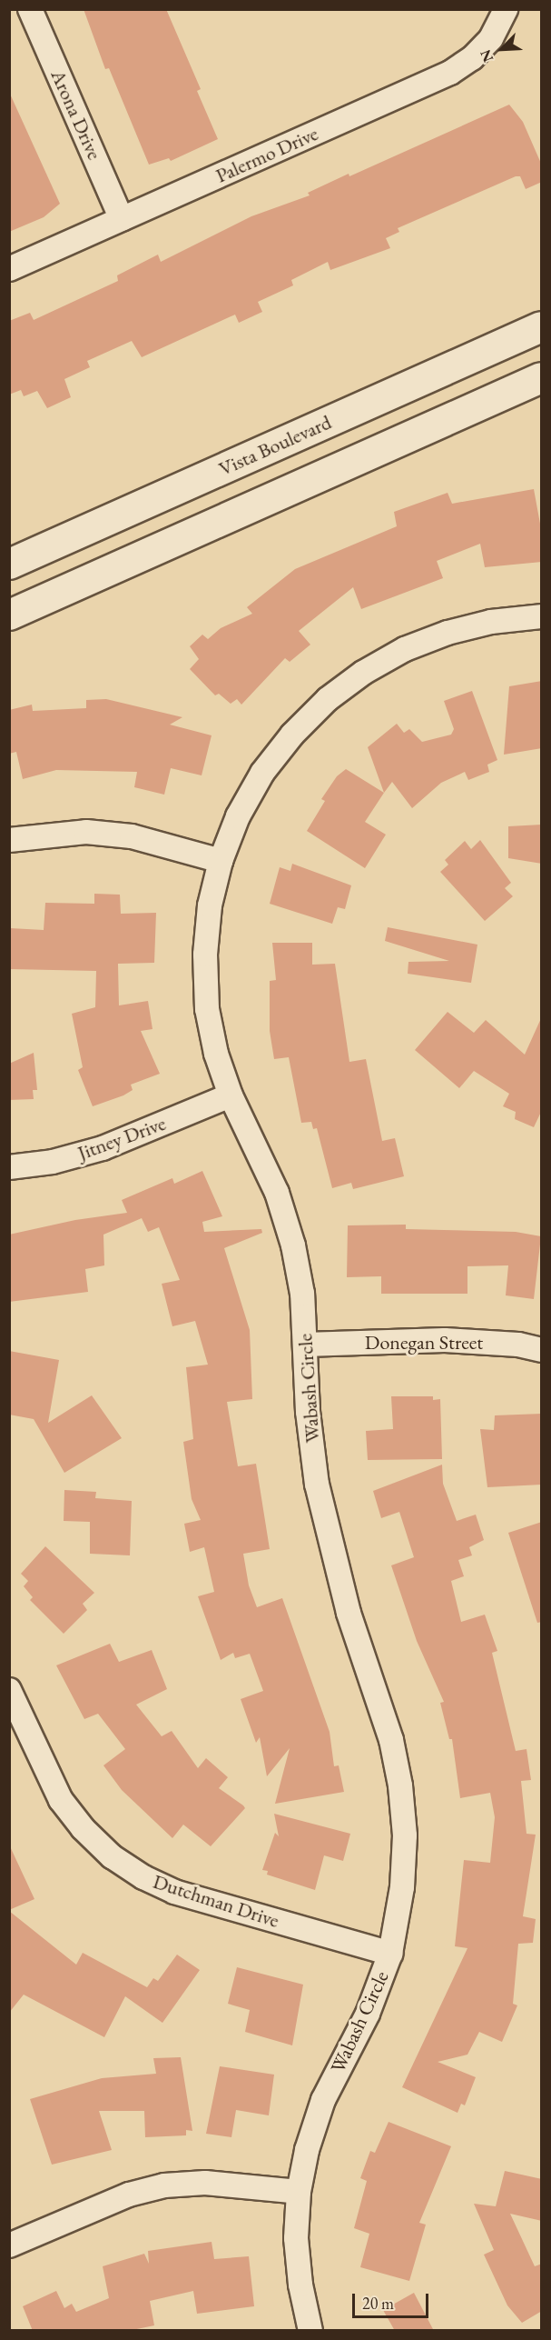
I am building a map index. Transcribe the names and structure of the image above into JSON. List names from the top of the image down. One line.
{"streets":{"main road":["Vista Boulevard"],"street":["Arona Drive","Palermo Drive","Jitney Drive","Donegan Street","Wabash Circle","Dutchman Drive"]},"crossings":[["Arona Drive","Palermo Drive"],["Jitney Drive","Wabash Circle"],["Donegan Street","Wabash Circle"],["Wabash Circle","Dutchman Drive"]],"scale_bar":"20 m","north":"bottom left"}
